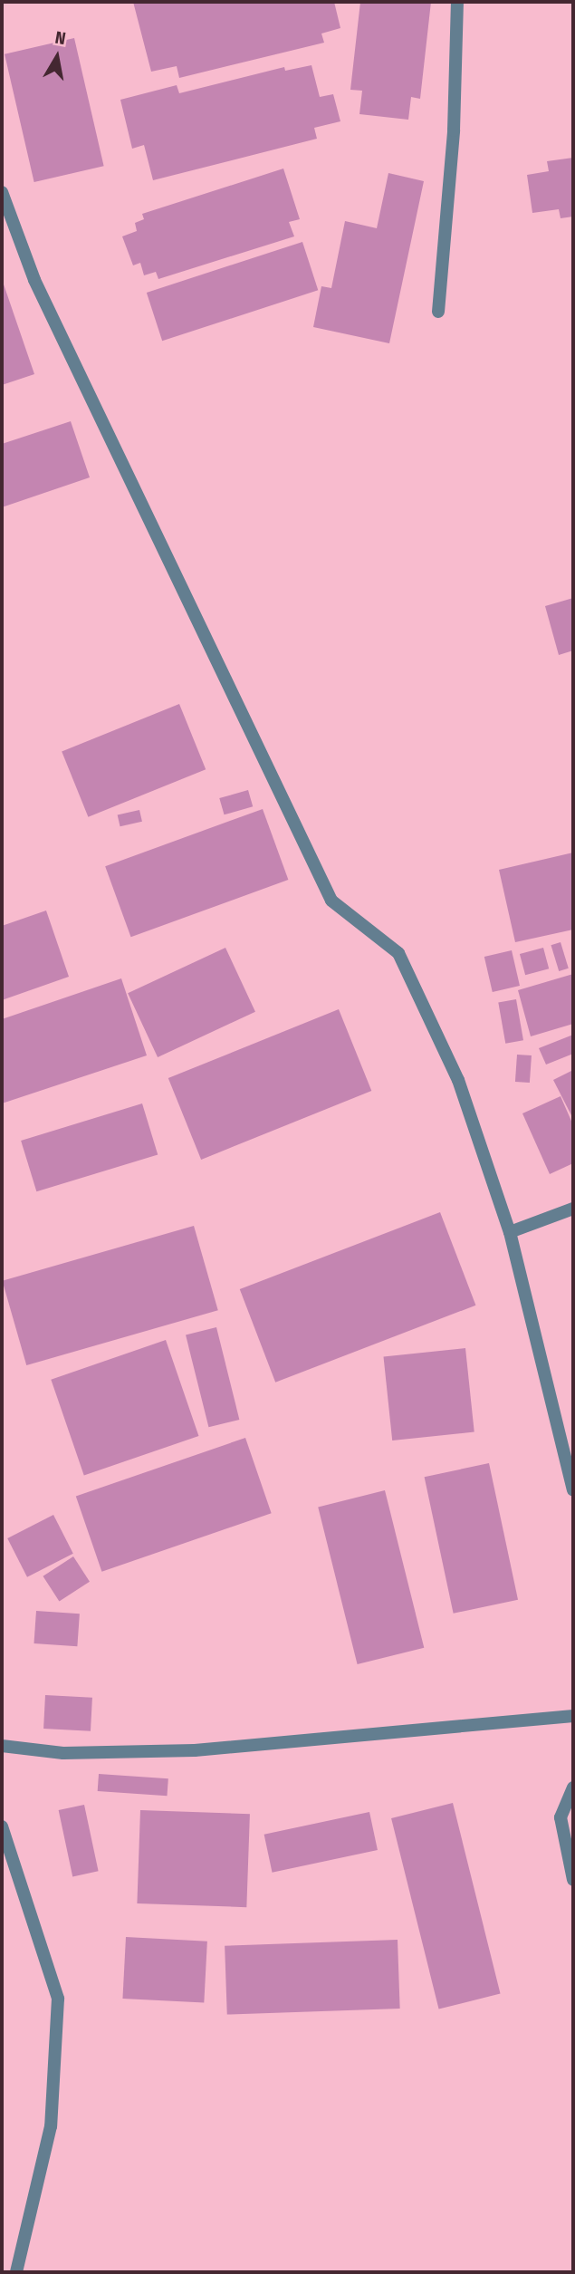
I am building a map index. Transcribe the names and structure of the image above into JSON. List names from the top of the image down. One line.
{"north":"top"}
